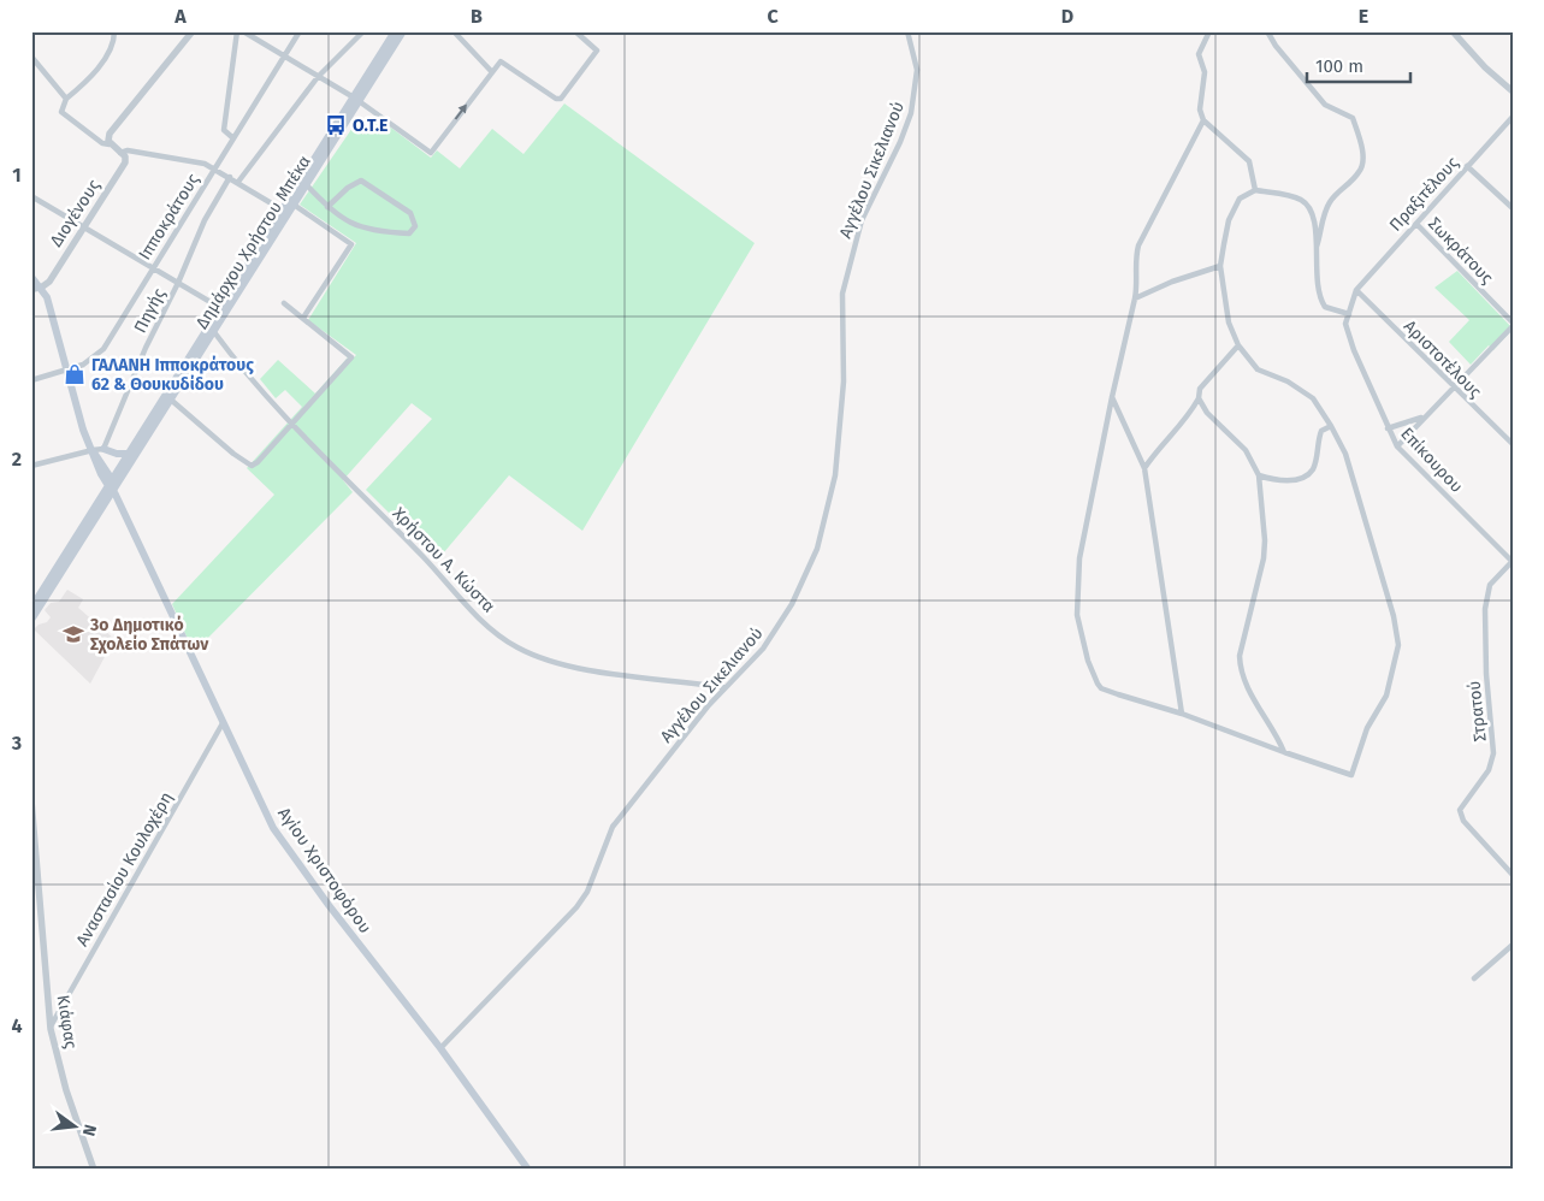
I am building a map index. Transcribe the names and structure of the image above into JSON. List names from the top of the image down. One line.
{"streets":{"main road":["Δημάρχου Χρήστου Μπέκα","Αγίου Χριστοφόρου"],"street":["Αγγέλου Σικελιανού","Πραξιτέλους","Διογένους","Ιπποκράτους","Σωκράτους","Πηγής","Αριστοτέλους","Επίκουρου","Χρήστου Α. Κώστα","Στρατού","Αναστασίου Κουλοχέρη","Κιάφας"]},"crossings":[["Αγγέλου Σικελιανού","Χρήστου Α. Κώστα"],["Αγγέλου Σικελιανού","Αγίου Χριστοφόρου"],["Πραξιτέλους","Σωκράτους"],["Πραξιτέλους","Αριστοτέλους"],["Πραξιτέλους","Επίκουρου"],["Διογένους","Αγίου Χριστοφόρου"],["Ιπποκράτους","Αγίου Χριστοφόρου"],["Δημάρχου Χρήστου Μπέκα","Χρήστου Α. Κώστα"],["Δημάρχου Χρήστου Μπέκα","Αγίου Χριστοφόρου"],["Αριστοτέλους","Επίκουρου"],["Επίκουρου","Στρατού"],["Αναστασίου Κουλοχέρη","Αγίου Χριστοφόρου"],["Αναστασίου Κουλοχέρη","Κιάφας"]],"places":{"bus stop":["Ο.Τ.Ε"],"shop":["ΓΑΛΑΝΗ Ιπποκράτους 62 & Θουκυδίδου"],"school or university":["3ο Δημοτικό Σχολείο Σπάτων"]},"scale_bar":"100 m","north":"right","grid":{"columns":["A","B","C","D","E"],"rows":["1","2","3","4"]}}
